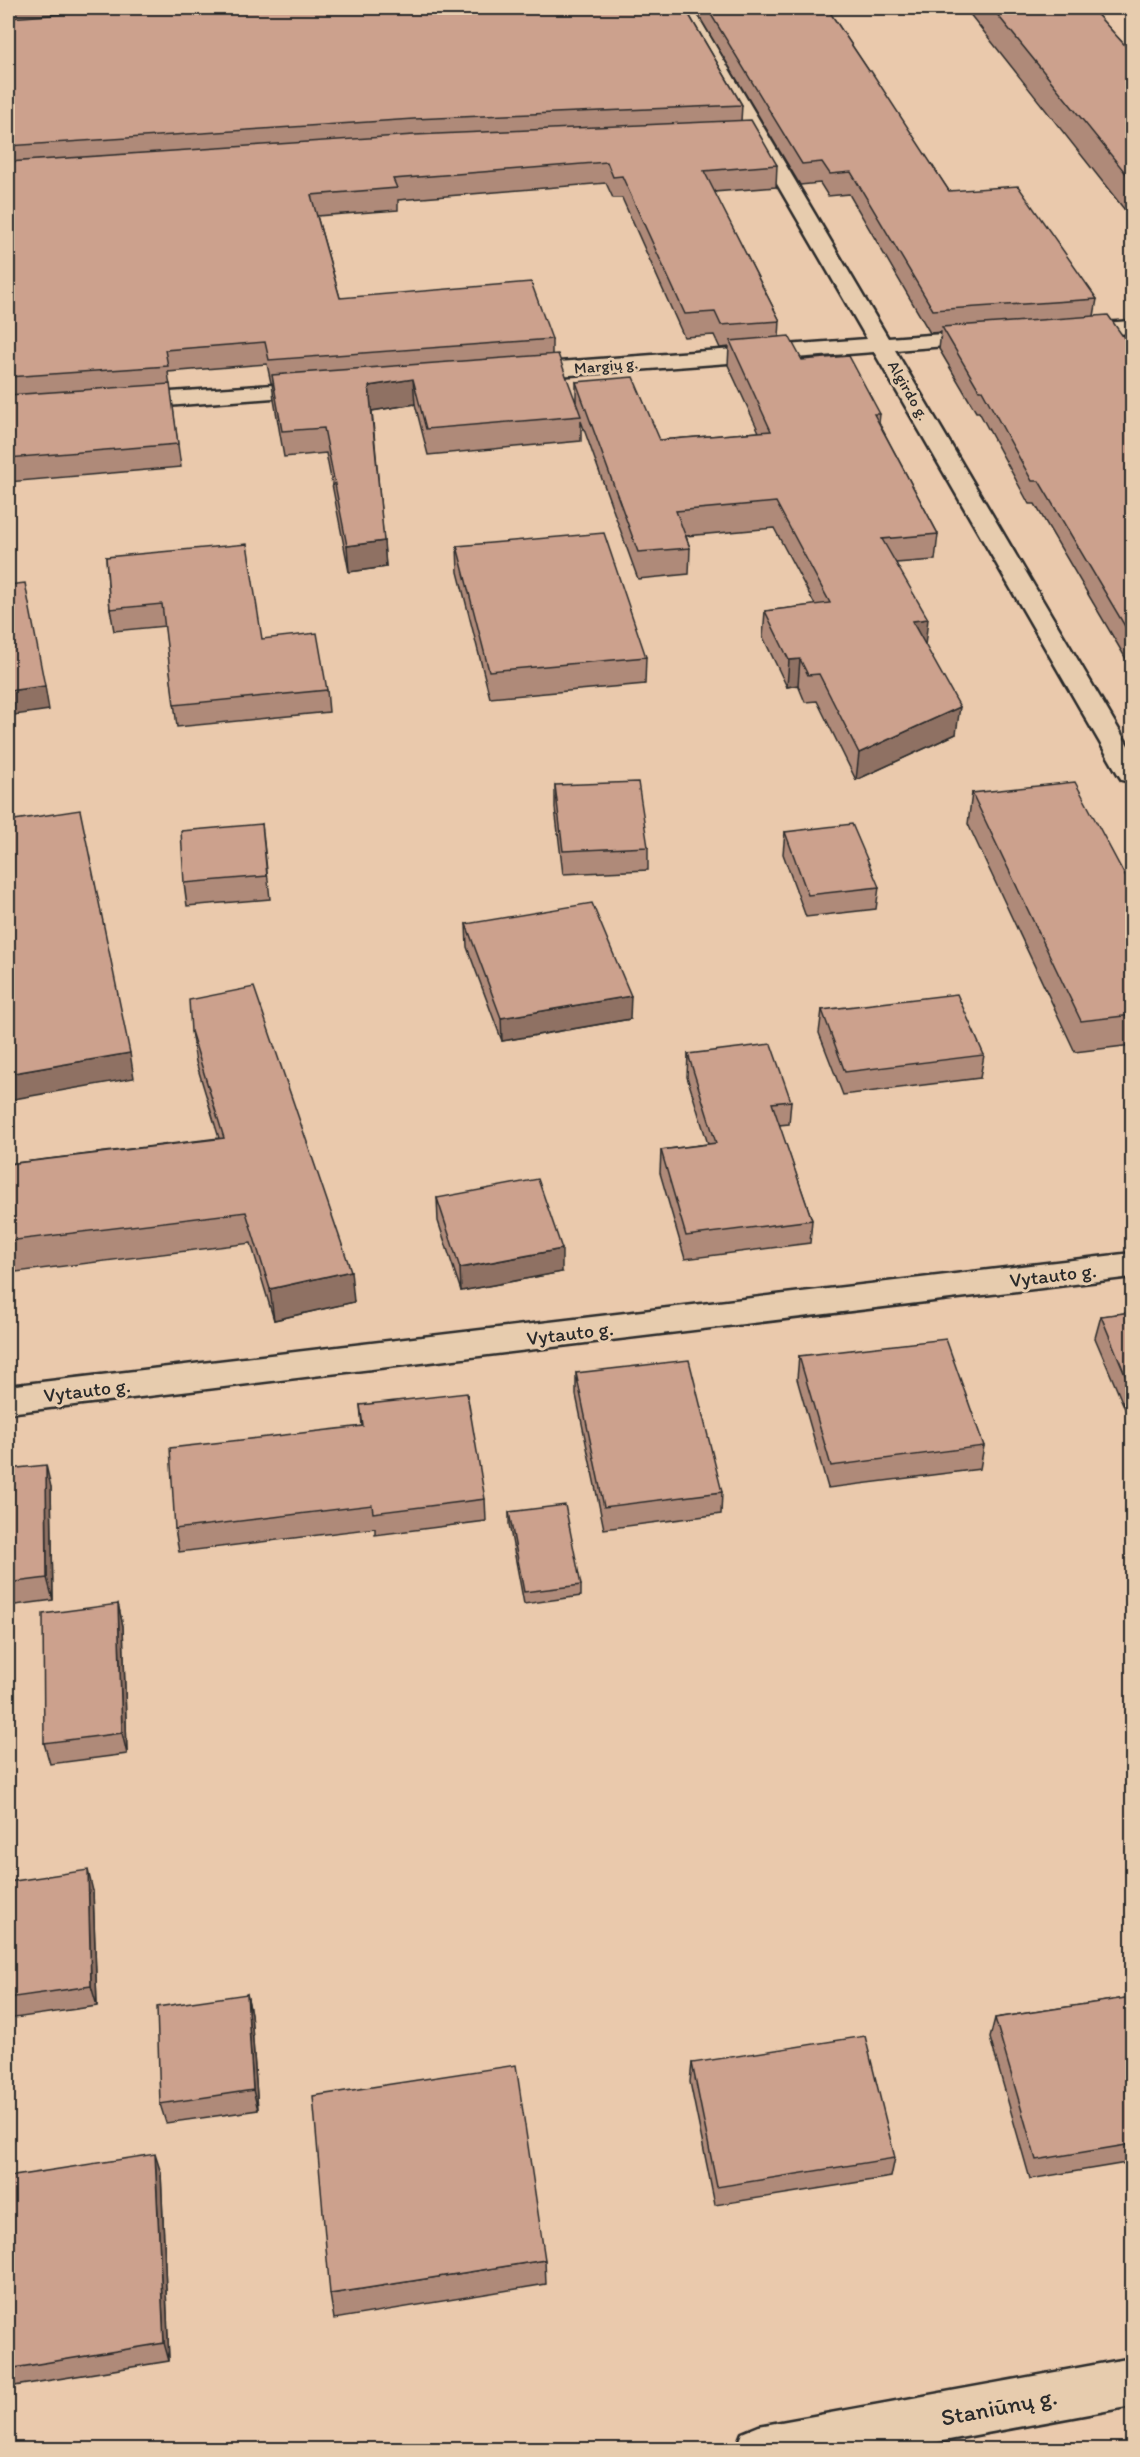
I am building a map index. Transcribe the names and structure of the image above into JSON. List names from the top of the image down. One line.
{"streets":{"street":["Margių g.","Algirdo g.","Vytauto g.","Staniūnų g."]},"crossings":[["Margių g.","Algirdo g."]]}
